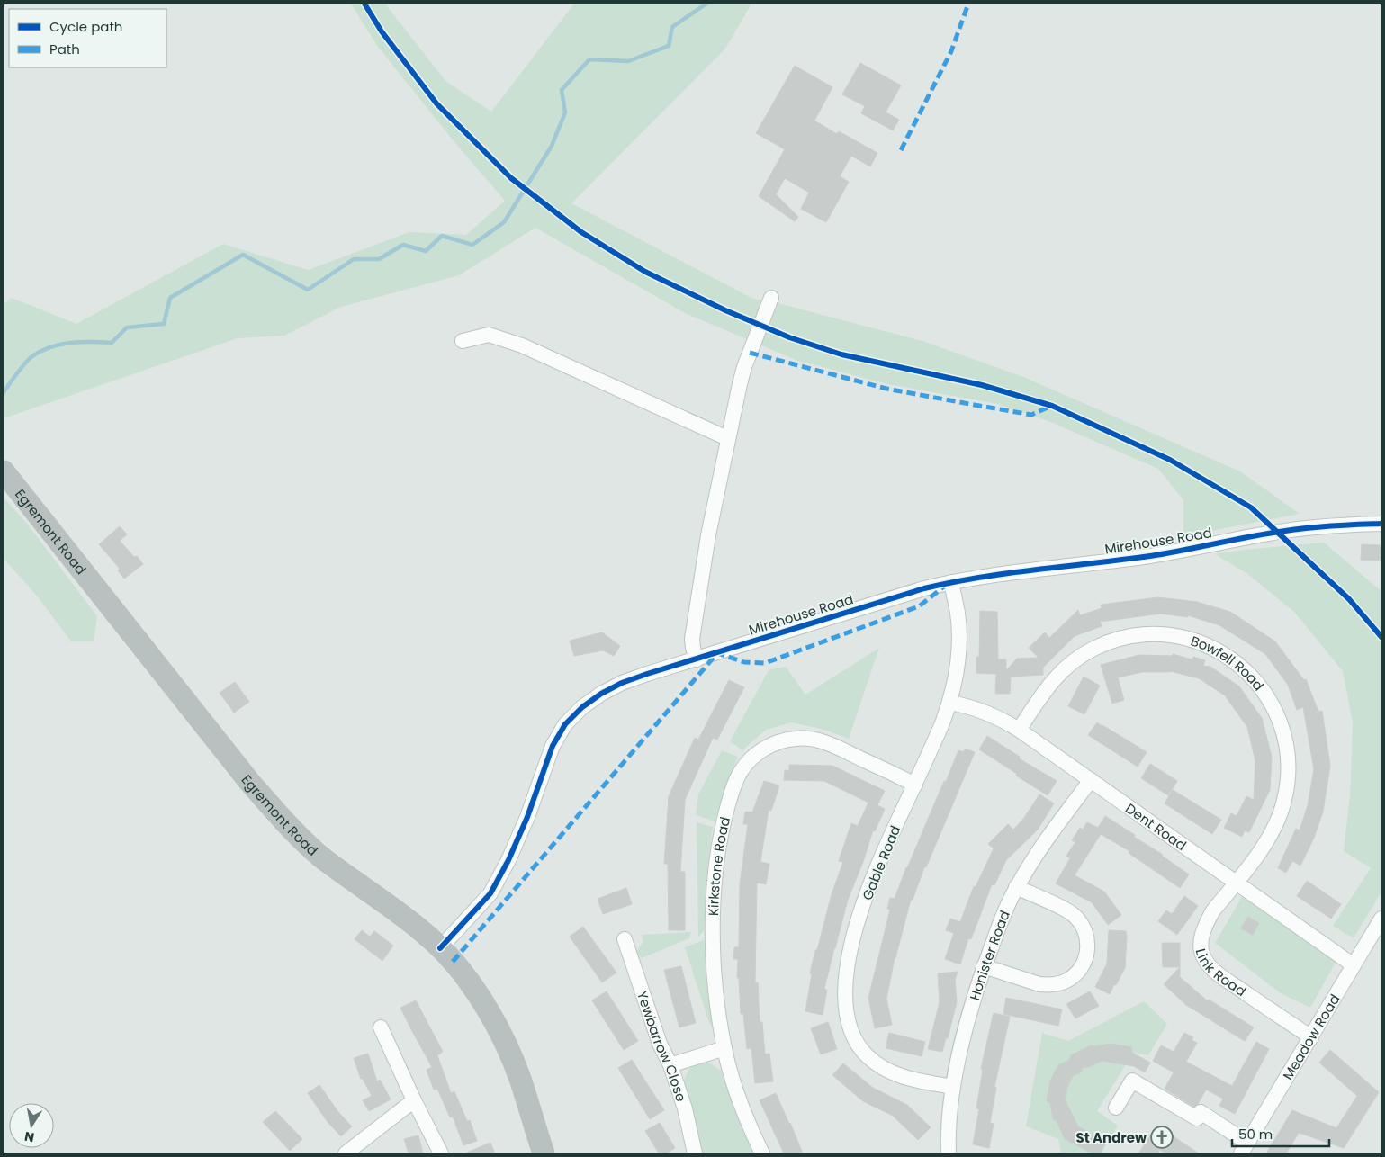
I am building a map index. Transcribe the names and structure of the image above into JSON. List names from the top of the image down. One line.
{"streets":{"highway":["Egremont Road"],"street":["Mirehouse Road","Bowfell Road","Dent Road","Gable Road","Kirkstone Road","Honister Road","Link Road","Meadow Road","Yewbarrow Close"]},"crossings":[["Egremont Road","Mirehouse Road"],["Mirehouse Road","Gable Road"],["Bowfell Road","Dent Road"],["Bowfell Road","Link Road"],["Dent Road","Gable Road"],["Dent Road","Honister Road"],["Dent Road","Link Road"],["Dent Road","Meadow Road"],["Gable Road","Kirkstone Road"],["Gable Road","Honister Road"],["Link Road","Meadow Road"]],"places":{"church":["St Andrew"]},"legend":["Cycle path","Path"],"scale_bar":"50 m","north":"bottom"}
